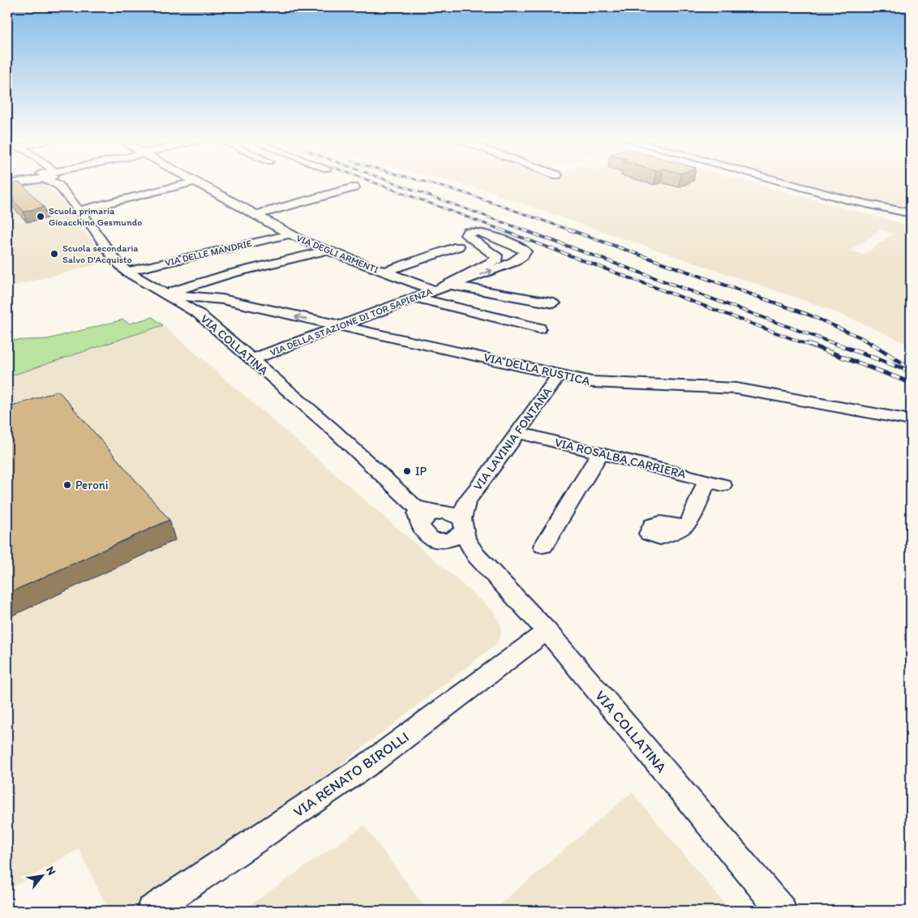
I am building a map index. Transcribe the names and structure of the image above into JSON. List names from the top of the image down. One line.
{"streets":{"street":["VIA DELLE MANDRIE","VIA DEGLI ARMENTI","VIA DELLA STAZIONE DI TOR SAPIENZA","VIA COLLATINA","VIA DELLA RUSTICA","VIA LAVINIA FONTANA","VIA ROSALBA CARRIERA","VIA RENATO BIROLLI"]},"crossings":[["VIA DELLE MANDRIE","VIA DEGLI ARMENTI"],["VIA DELLE MANDRIE","VIA COLLATINA"],["VIA DEGLI ARMENTI","VIA DELLA STAZIONE DI TOR SAPIENZA"],["VIA DELLA STAZIONE DI TOR SAPIENZA","VIA COLLATINA"],["VIA DELLA STAZIONE DI TOR SAPIENZA","VIA DELLA RUSTICA"],["VIA COLLATINA","VIA DELLA RUSTICA"],["VIA COLLATINA","VIA LAVINIA FONTANA"],["VIA COLLATINA","VIA RENATO BIROLLI"],["VIA DELLA RUSTICA","VIA LAVINIA FONTANA"],["VIA LAVINIA FONTANA","VIA ROSALBA CARRIERA"]],"places":["Scuola primaria Gioacchino Gesmundo","Scuola secondaria Salvo D'Acquisto","IP","Peroni"],"north":"top right"}
